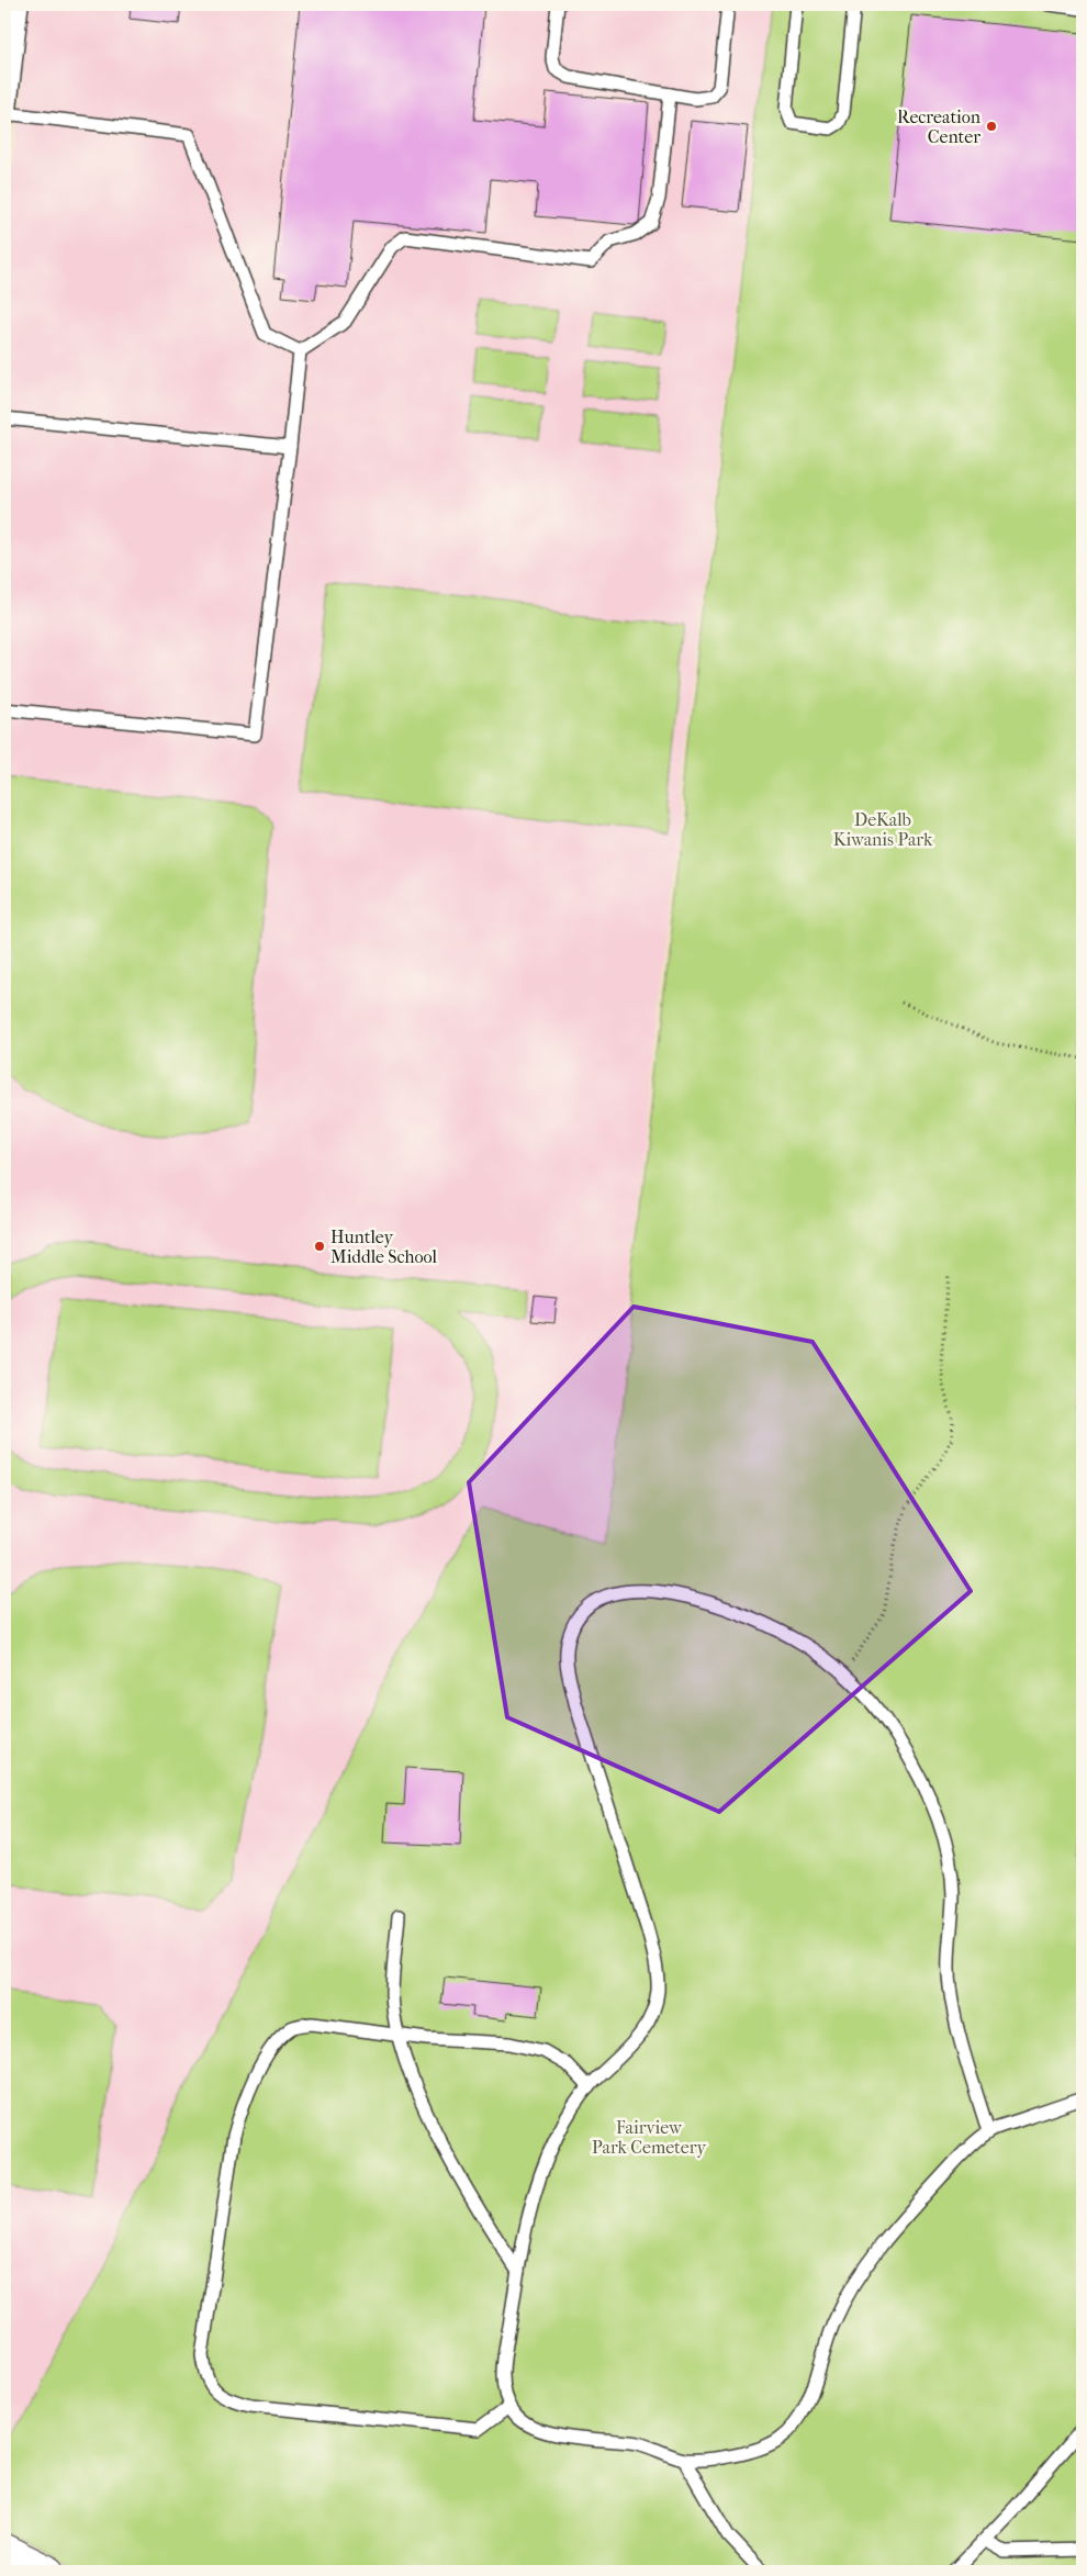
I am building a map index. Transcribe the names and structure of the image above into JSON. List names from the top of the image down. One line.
{"parks":["DeKalb Kiwanis Park","Fairview Park Cemetery"],"places":["Recreation Center","Huntley Middle School"]}
